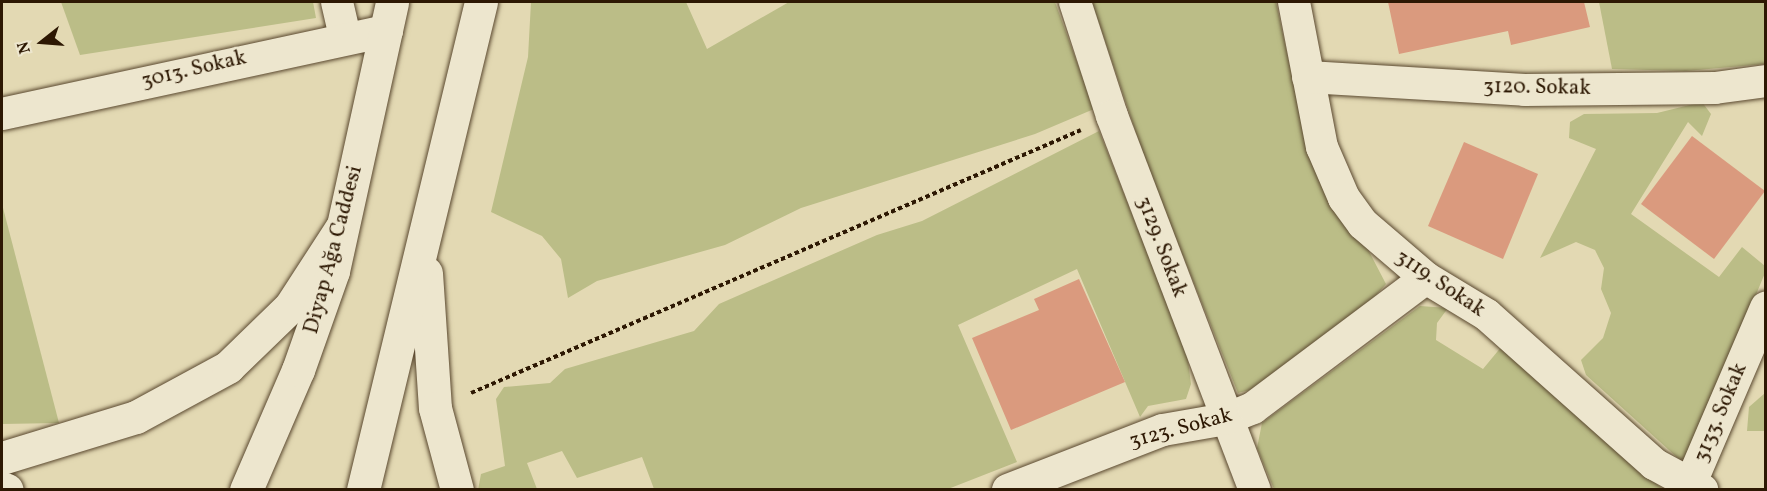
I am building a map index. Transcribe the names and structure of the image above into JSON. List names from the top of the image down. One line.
{"streets":{"main road":["Diyap Ağa Caddesi"],"street":["3013. Sokak","3120. Sokak","3129. Sokak","3119. Sokak","3133. Sokak","3123. Sokak"]},"crossings":[["3013. Sokak","Diyap Ağa Caddesi"],["3120. Sokak","3119. Sokak"],["3129. Sokak","3123. Sokak"],["3119. Sokak","3133. Sokak"],["3119. Sokak","3123. Sokak"]],"north":"left"}
